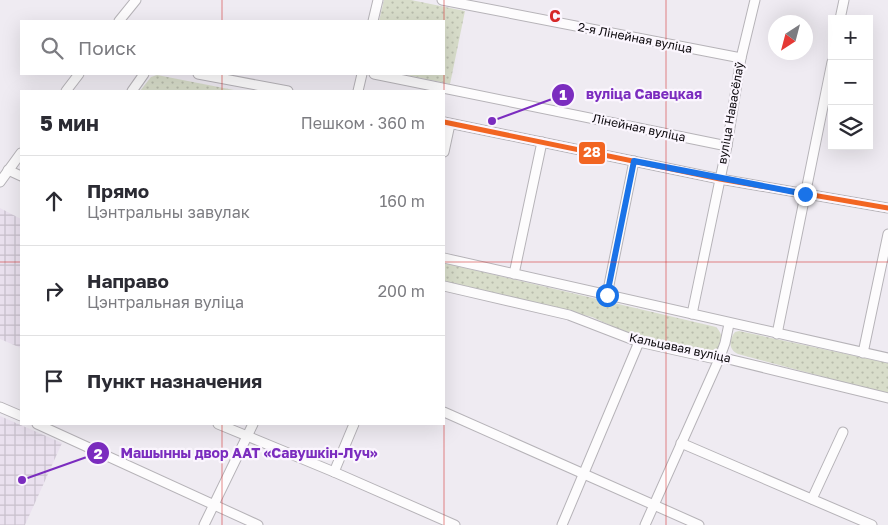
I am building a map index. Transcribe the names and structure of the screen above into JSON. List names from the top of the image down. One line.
{"streets":{"street":["2-я Лінейная вуліца","вуліца Навасёлаў","Лінейная вуліца","Кальцавая вуліца"]},"crossings":[["2-я Лінейная вуліца","вуліца Навасёлаў"],["вуліца Навасёлаў","Лінейная вуліца"]],"places":["вуліца Савецкая","Машынны двор ААТ «Савушкін-Луч»"],"lines":["transit line 28"],"north":"bottom left","page":{"map_buttons":["+","−"],"search":"Поиск","heading":["5 мин","Пешком · 360 m"],"list":[["Прямо","Цэнтральны завулак","160 m"],["Направо","Цэнтральная вуліца","200 m"],"Пункт назначения"]},"grid":{"columns":["C"]}}
